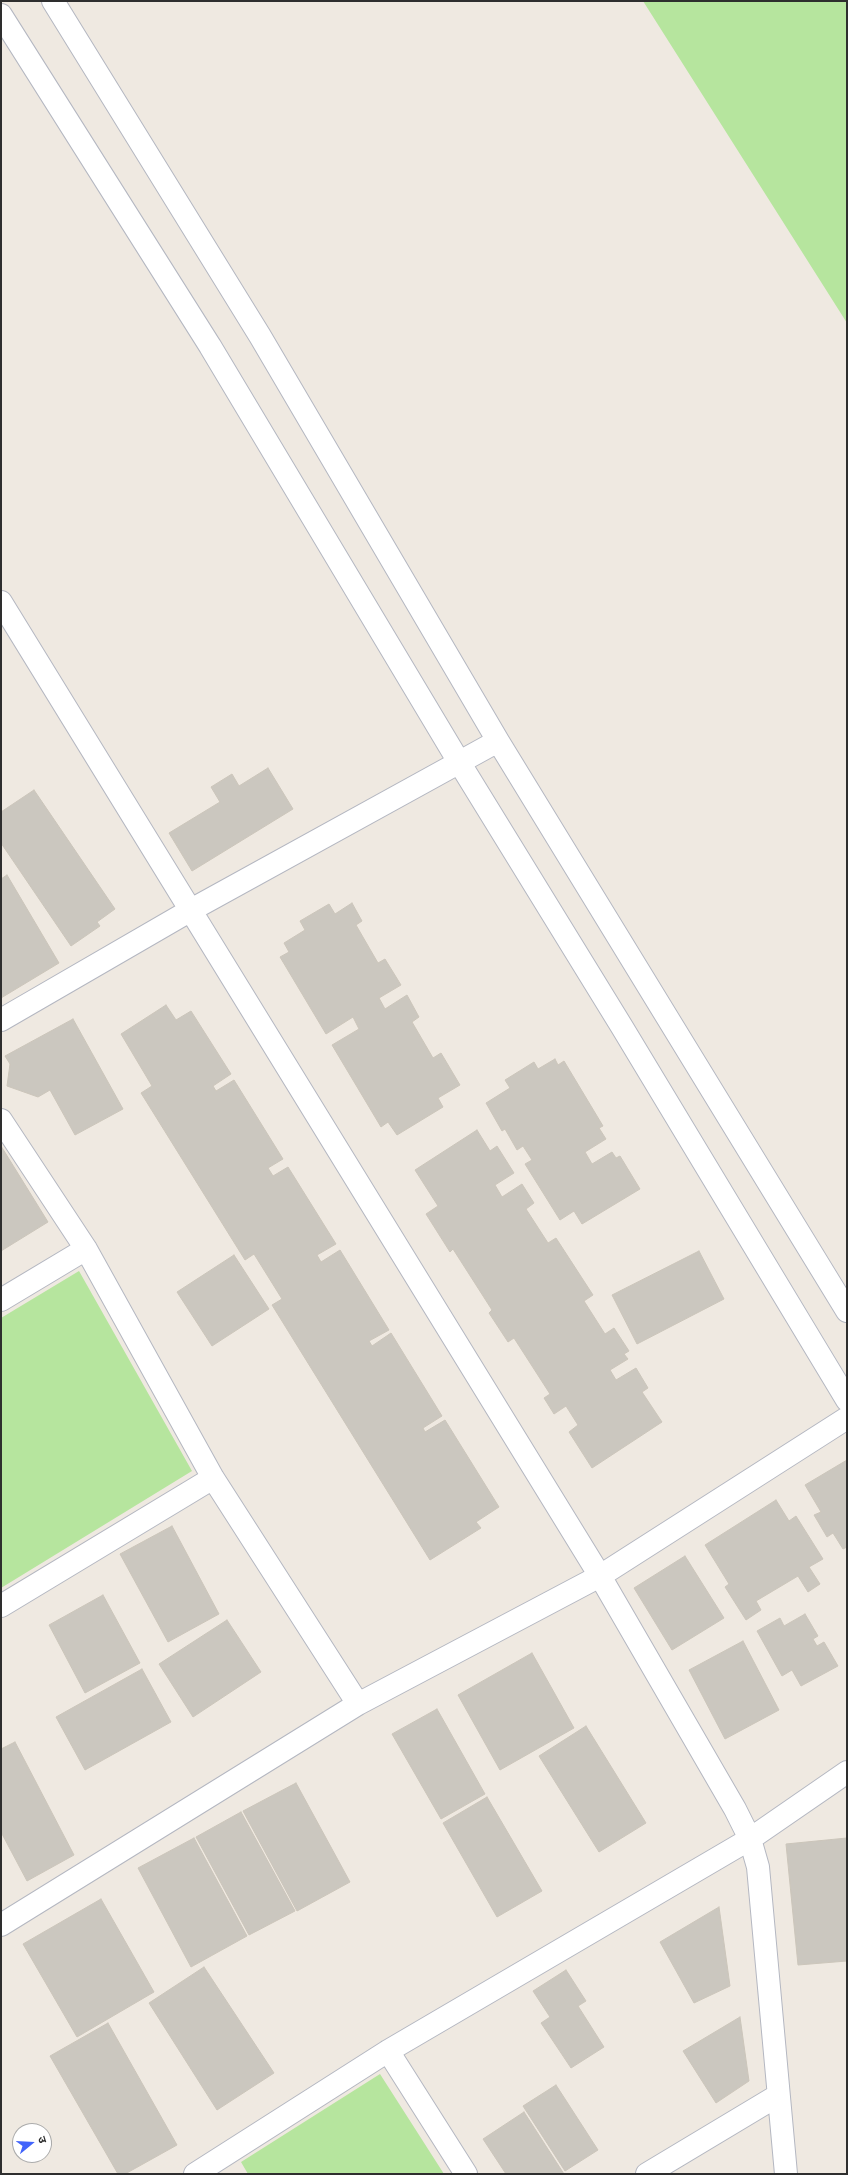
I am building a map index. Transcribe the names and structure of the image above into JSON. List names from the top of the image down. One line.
{"north":"right"}
